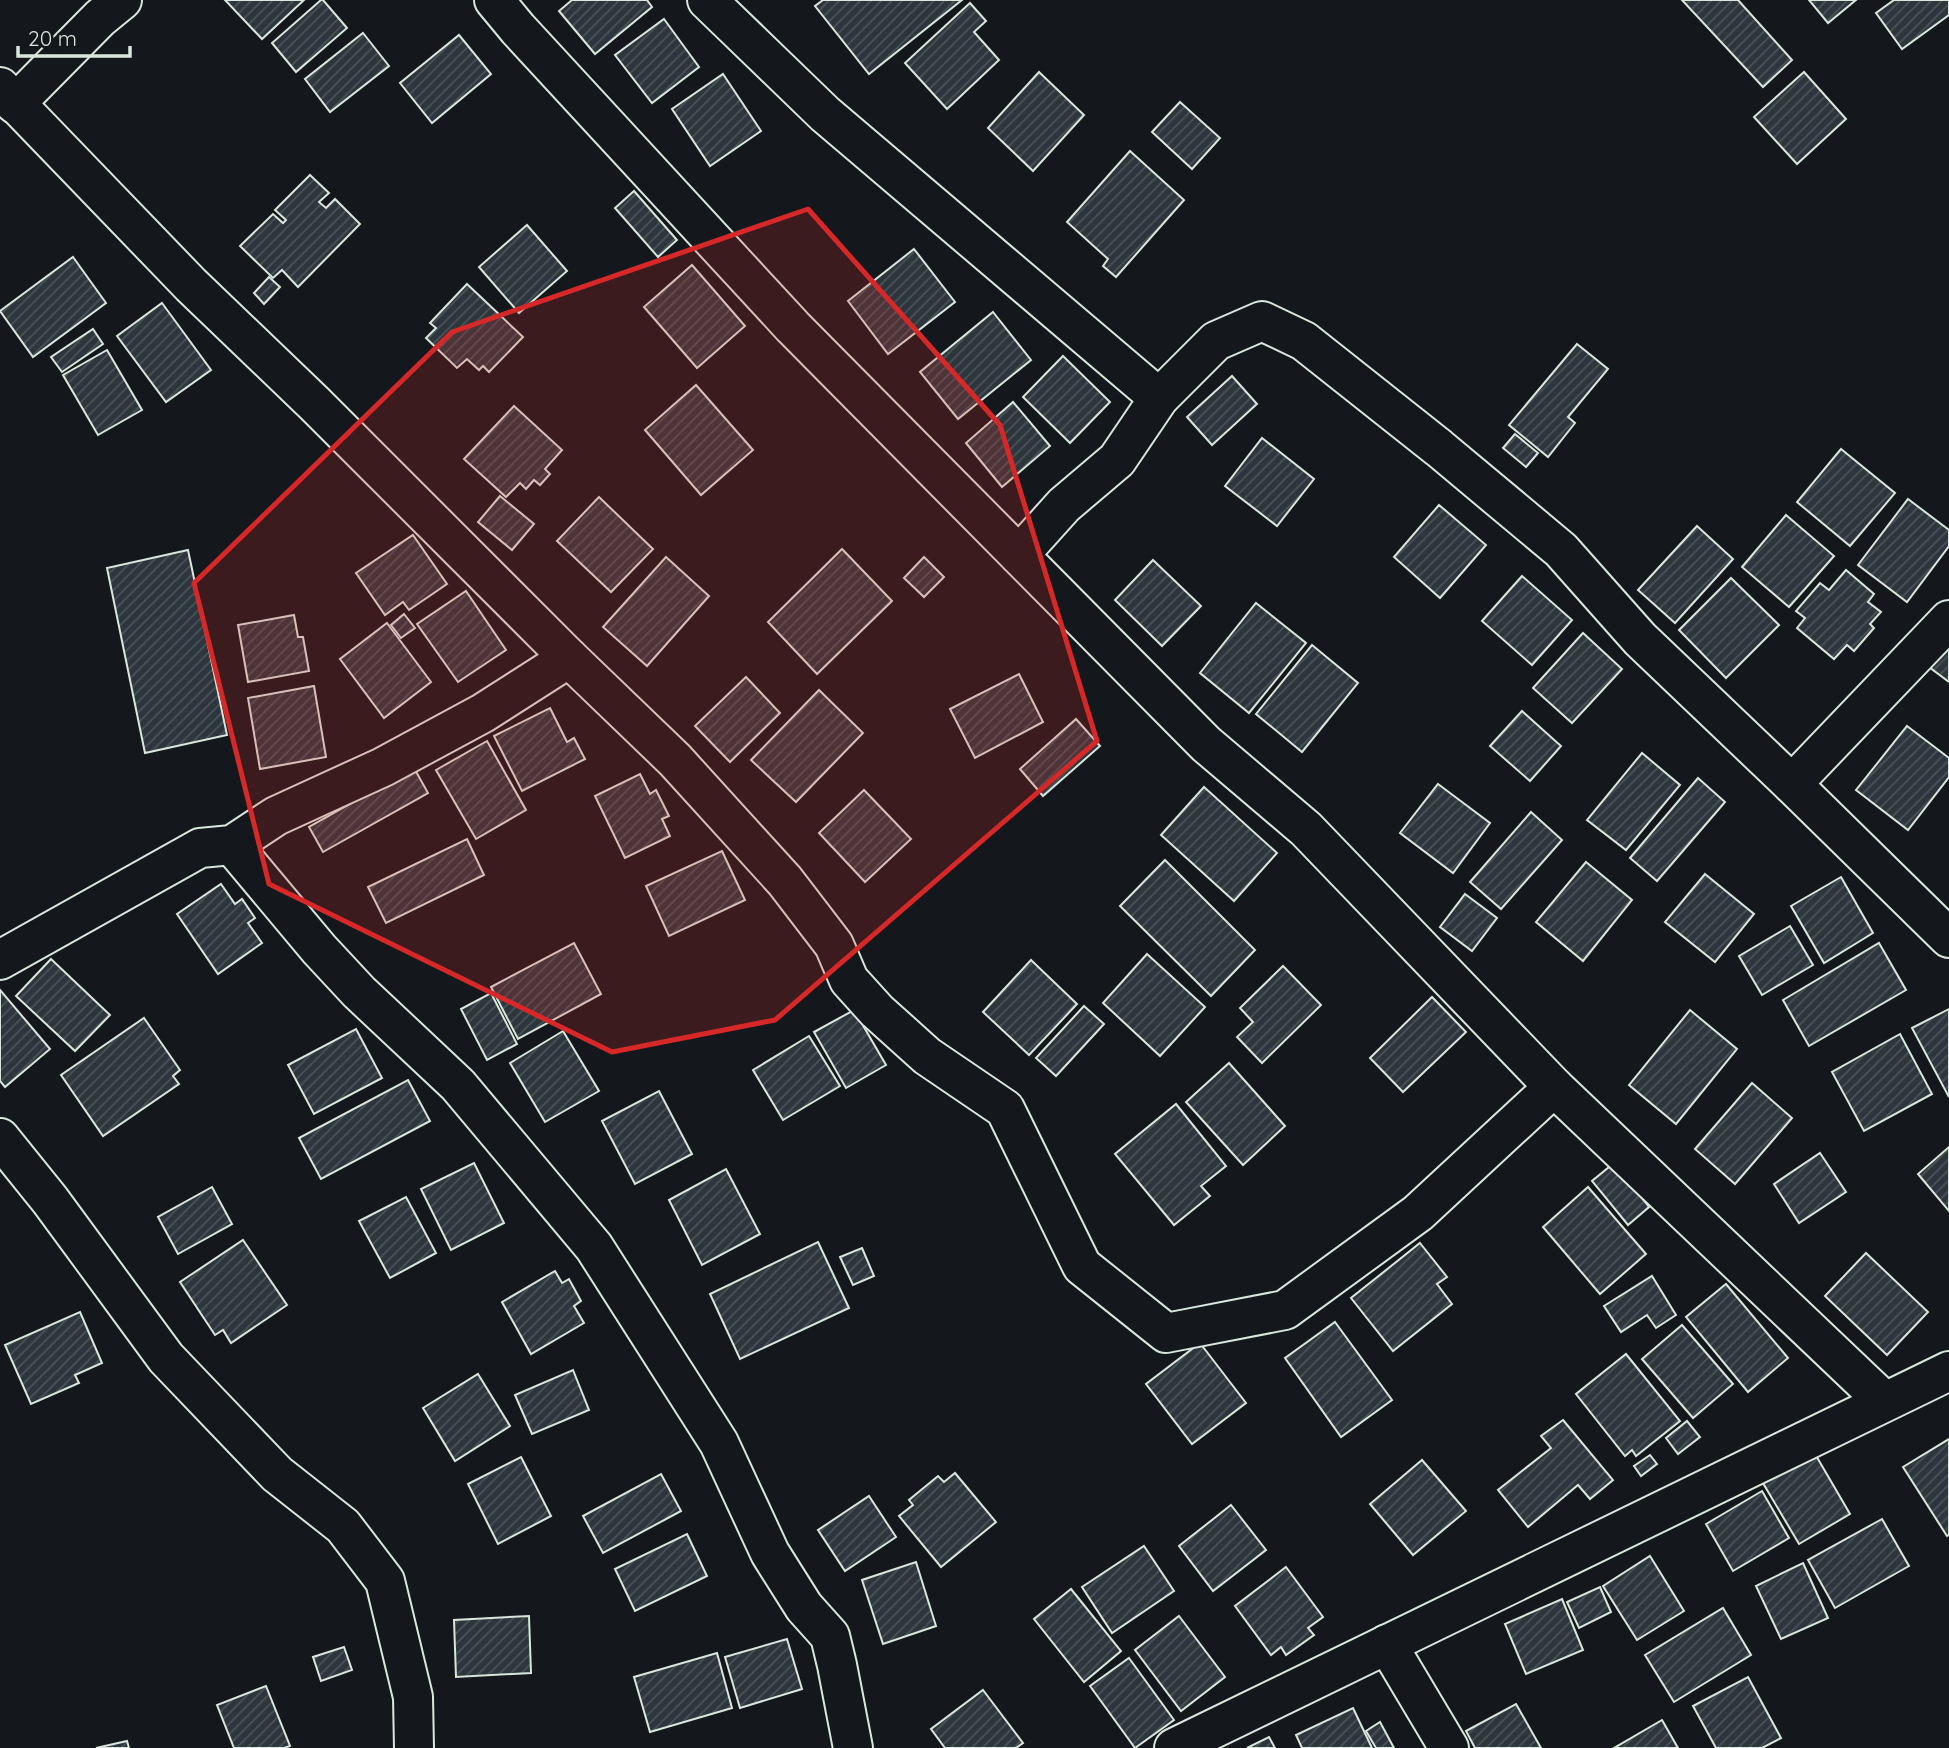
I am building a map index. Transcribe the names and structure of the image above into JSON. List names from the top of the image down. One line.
{"scale_bar":"20 m"}
